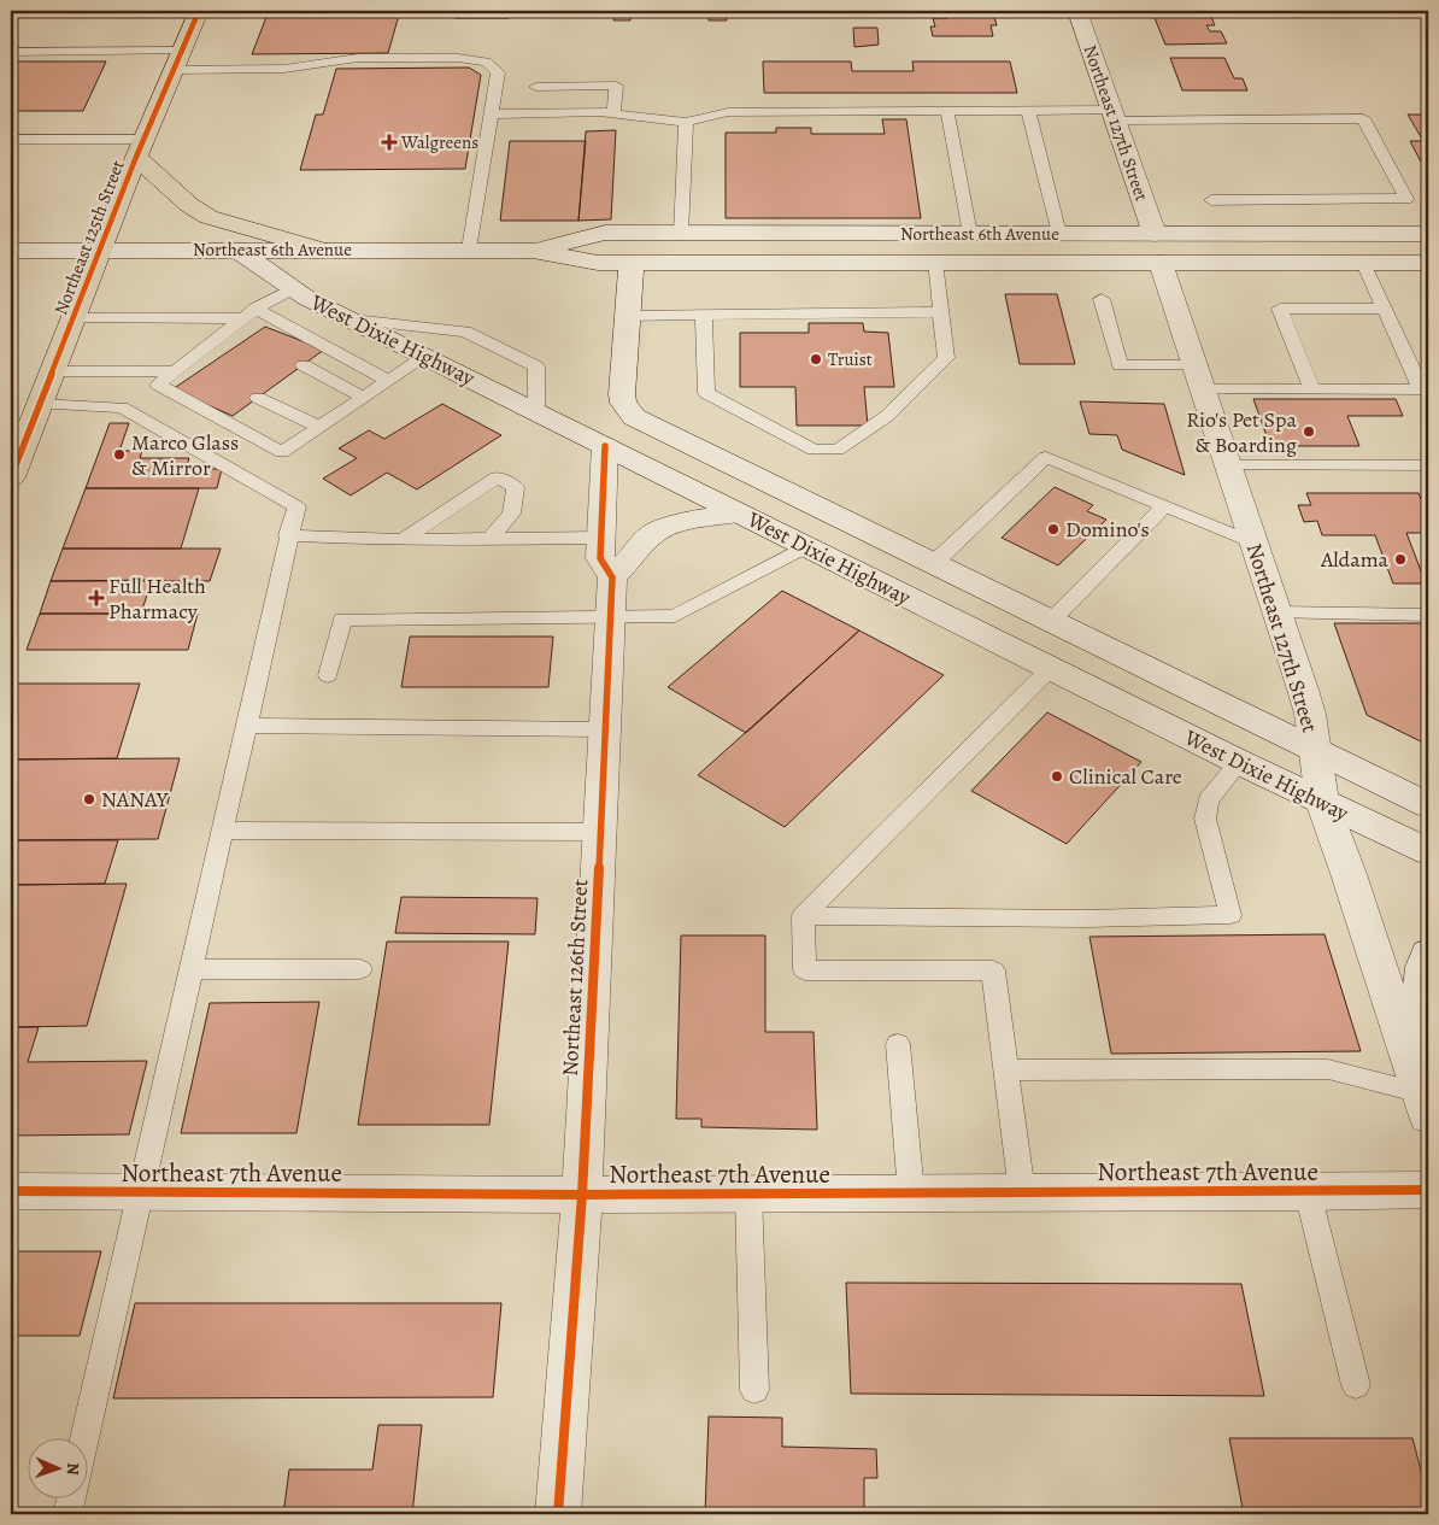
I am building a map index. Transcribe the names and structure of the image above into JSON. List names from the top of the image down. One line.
{"streets":{"main road":["Northeast 127th Street","Northeast 6th Avenue","Northeast 125th Street","West Dixie Highway","Northeast 126th Street","Northeast 7th Avenue"]},"crossings":[["Northeast 127th Street","Northeast 6th Avenue"],["Northeast 127th Street","West Dixie Highway"],["Northeast 6th Avenue","Northeast 125th Street"],["Northeast 6th Avenue","West Dixie Highway"],["West Dixie Highway","Northeast 126th Street"],["Northeast 126th Street","Northeast 7th Avenue"]],"places":{"health":["Walgreens","Full Health Pharmacy"],"other":["Truist","Rio's Pet Spa & Boarding","Marco Glass & Mirror","Domino's","Aldama","Clinical Care","NANAY"]},"north":"right"}
